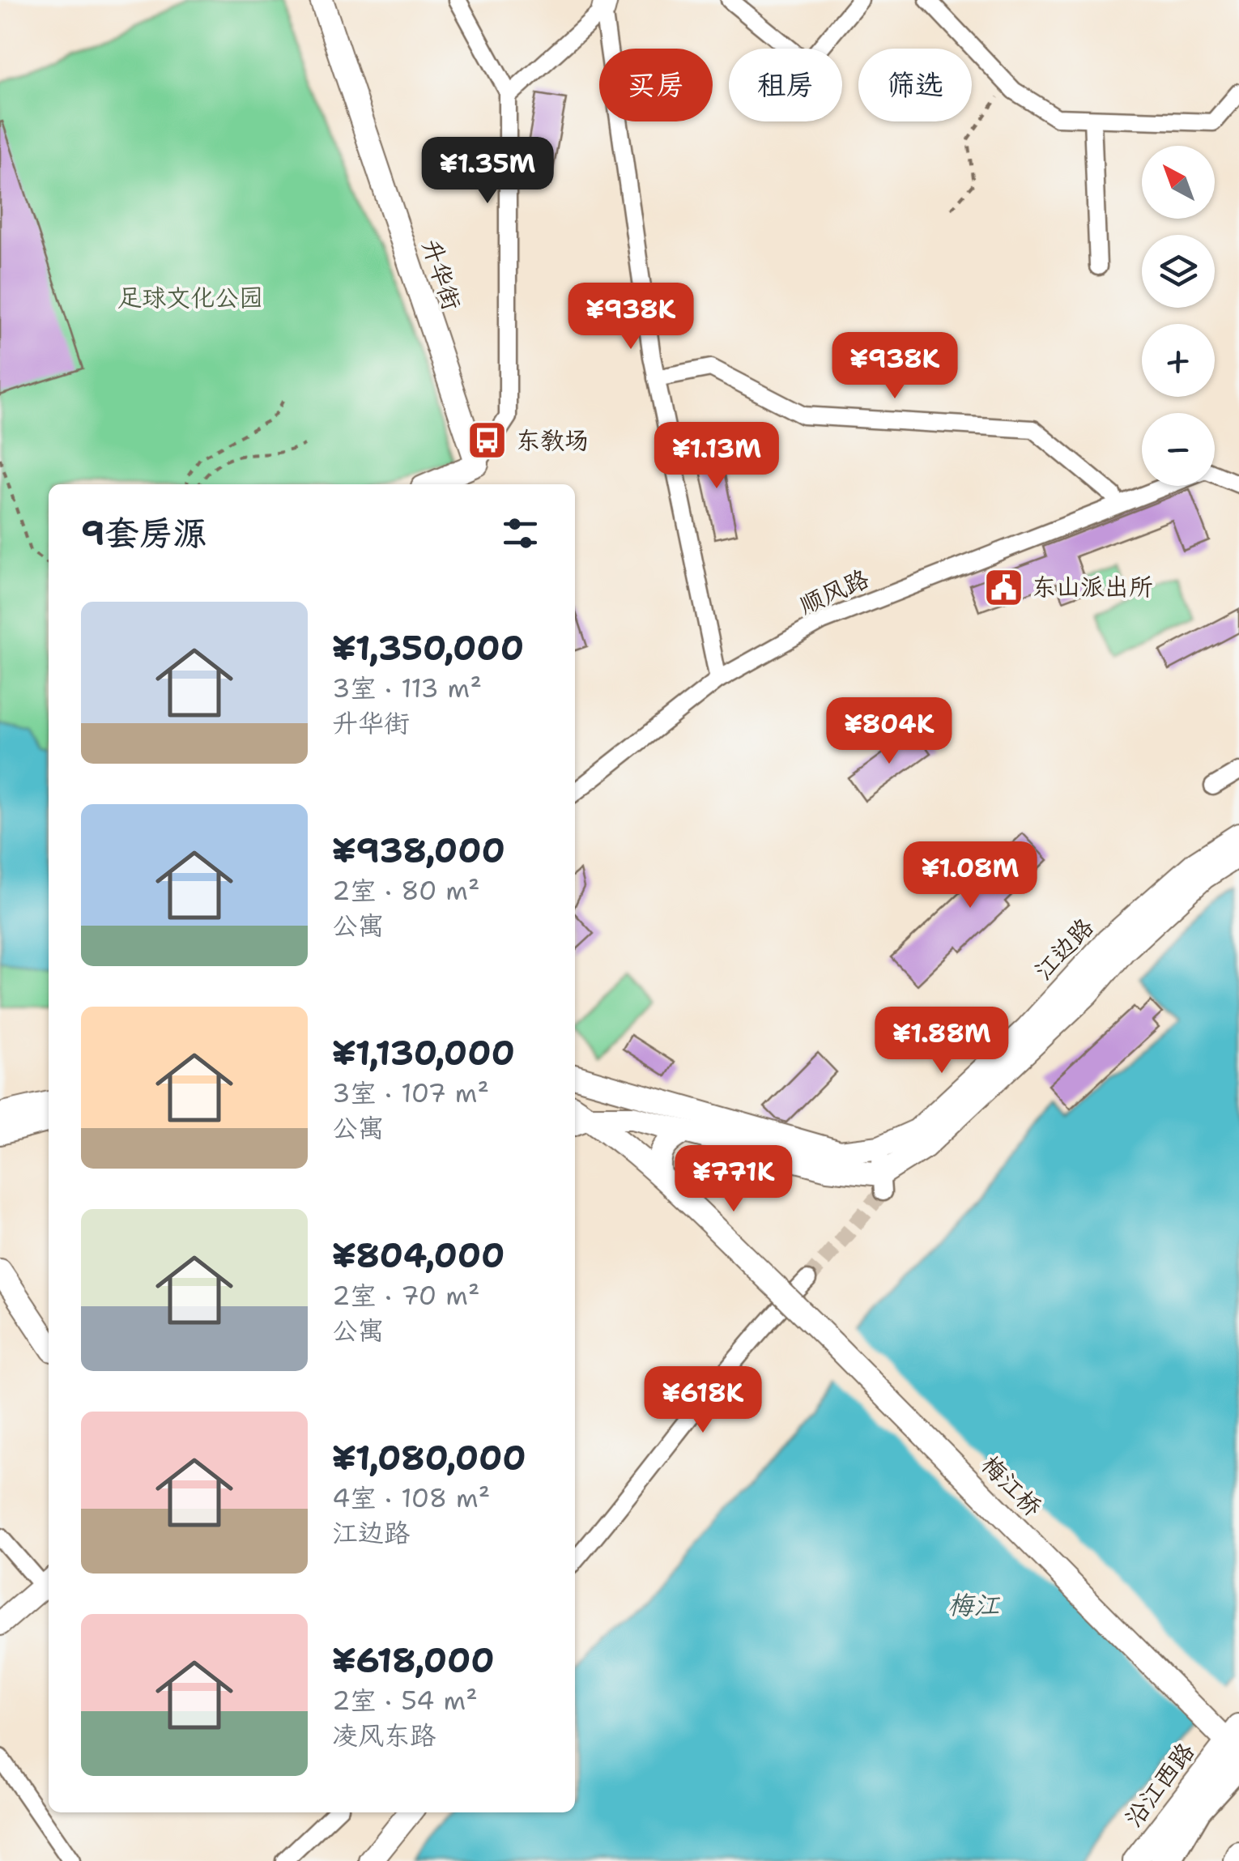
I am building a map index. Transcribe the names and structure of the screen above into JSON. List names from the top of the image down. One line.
{"streets":{"main road":["升华街","江边路","梅江桥","沿江西路"],"street":["顺风路"]},"crossings":[["梅江桥","沿江西路"]],"water":["梅江"],"parks":["足球文化公园"],"places":{"bus stop":["东教场"],"public building":["东山派出所"]},"north":"top left","page":{"chip":["买房","租房","筛选"],"price":["¥1.35M","¥938K","¥938K","¥1.13M","¥804K","¥1.08M","¥1.88M","¥771K","¥618K"],"map_buttons":["+","−"],"heading":"9套房源","list":[{"name":"¥1,350,000","note":"3室 · 113 m² · 升华街"},{"name":"¥938,000","note":"2室 · 80 m² · 公寓"},{"name":"¥1,130,000","note":"3室 · 107 m² · 公寓"},{"name":"¥804,000","note":"2室 · 70 m² · 公寓"},{"name":"¥1,080,000","note":"4室 · 108 m² · 江边路"},{"name":"¥618,000","note":"2室 · 54 m² · 凌风东路"}]}}
